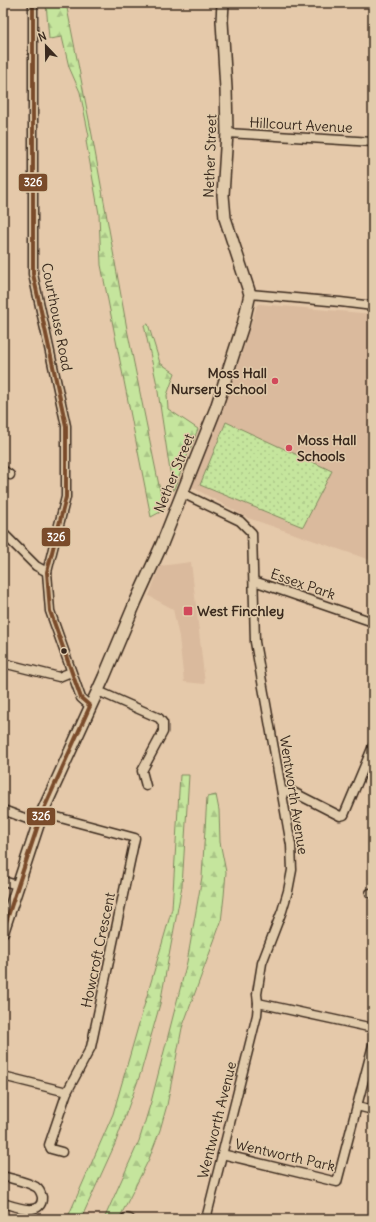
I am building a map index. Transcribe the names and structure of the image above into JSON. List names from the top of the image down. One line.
{"streets":{"street":["Hillcourt Avenue","Nether Street","Courthouse Road","Essex Park","Wentworth Avenue","Howcroft Crescent","Wentworth Park"]},"crossings":[["Hillcourt Avenue","Nether Street"],["Nether Street","Courthouse Road"],["Nether Street","Essex Park"],["Nether Street","Howcroft Crescent"],["Essex Park","Wentworth Avenue"],["Wentworth Avenue","Wentworth Park"]],"places":{"other":["Moss Hall Nursery School","Moss Hall Schools"],"transit":["West Finchley"]},"lines":["transit line 326"],"north":"top"}
